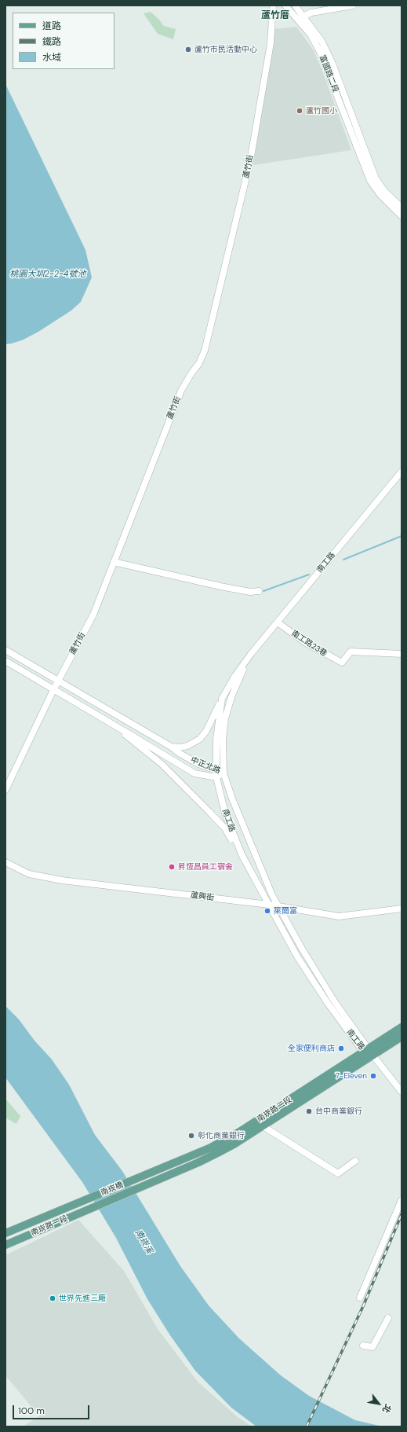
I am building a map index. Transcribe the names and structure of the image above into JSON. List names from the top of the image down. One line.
{"streets":{"main road":["南崁路二段","南崁橋","南崁路一段"],"street":["富國路二段","蘆竹街","南工路","南工路23巷","中正北路","蘆興街"]},"crossings":[["蘆竹街","中正北路"],["南工路","南工路23巷"],["南工路","中正北路"],["南工路","蘆興街"],["南工路","南崁路二段"],["南崁路二段","南崁橋"],["南崁橋","南崁路一段"]],"districts":["蘆竹厝"],"water":["桃園大圳2-2-4號池","南崁溪"],"places":["蘆竹市民活動中心","蘆竹國小","昇恆昌員工宿舍","萊爾富","全家便利商店","7-Eleven","台中商業銀行","彰化商業銀行","世界先進三廠"],"legend":["道路","鐵路","水域"],"scale_bar":"100 m","north":"bottom right"}
